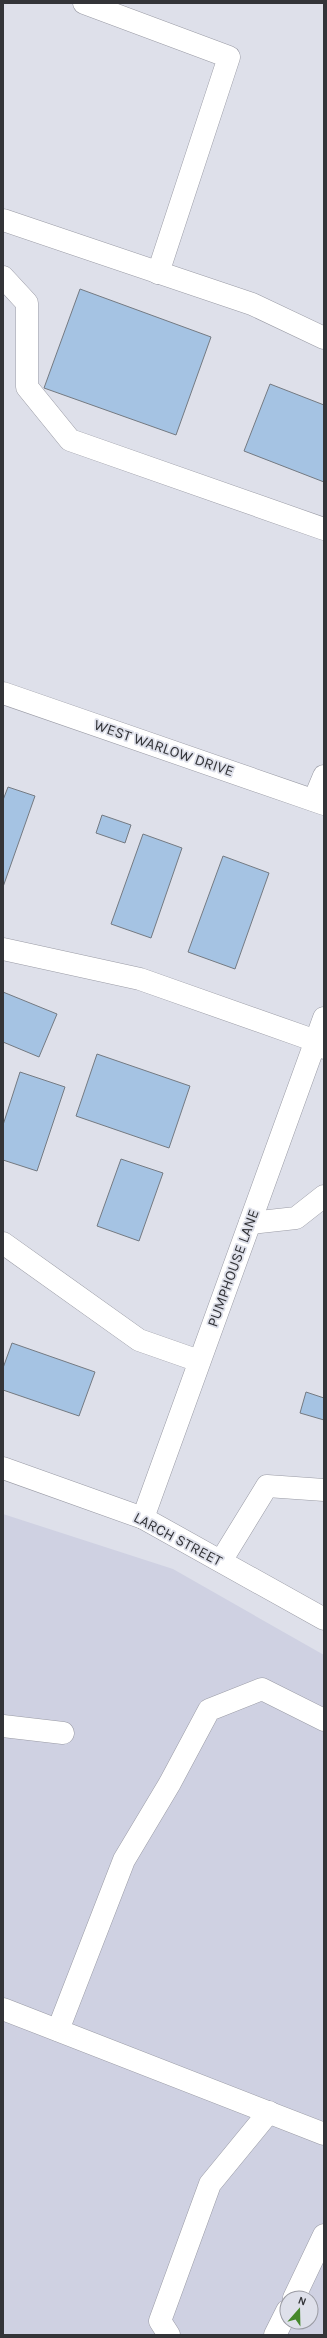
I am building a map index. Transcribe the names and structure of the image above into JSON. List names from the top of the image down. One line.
{"streets":{"street":["WEST WARLOW DRIVE","PUMPHOUSE LANE","LARCH STREET"]},"crossings":[["PUMPHOUSE LANE","LARCH STREET"]],"north":"top"}
